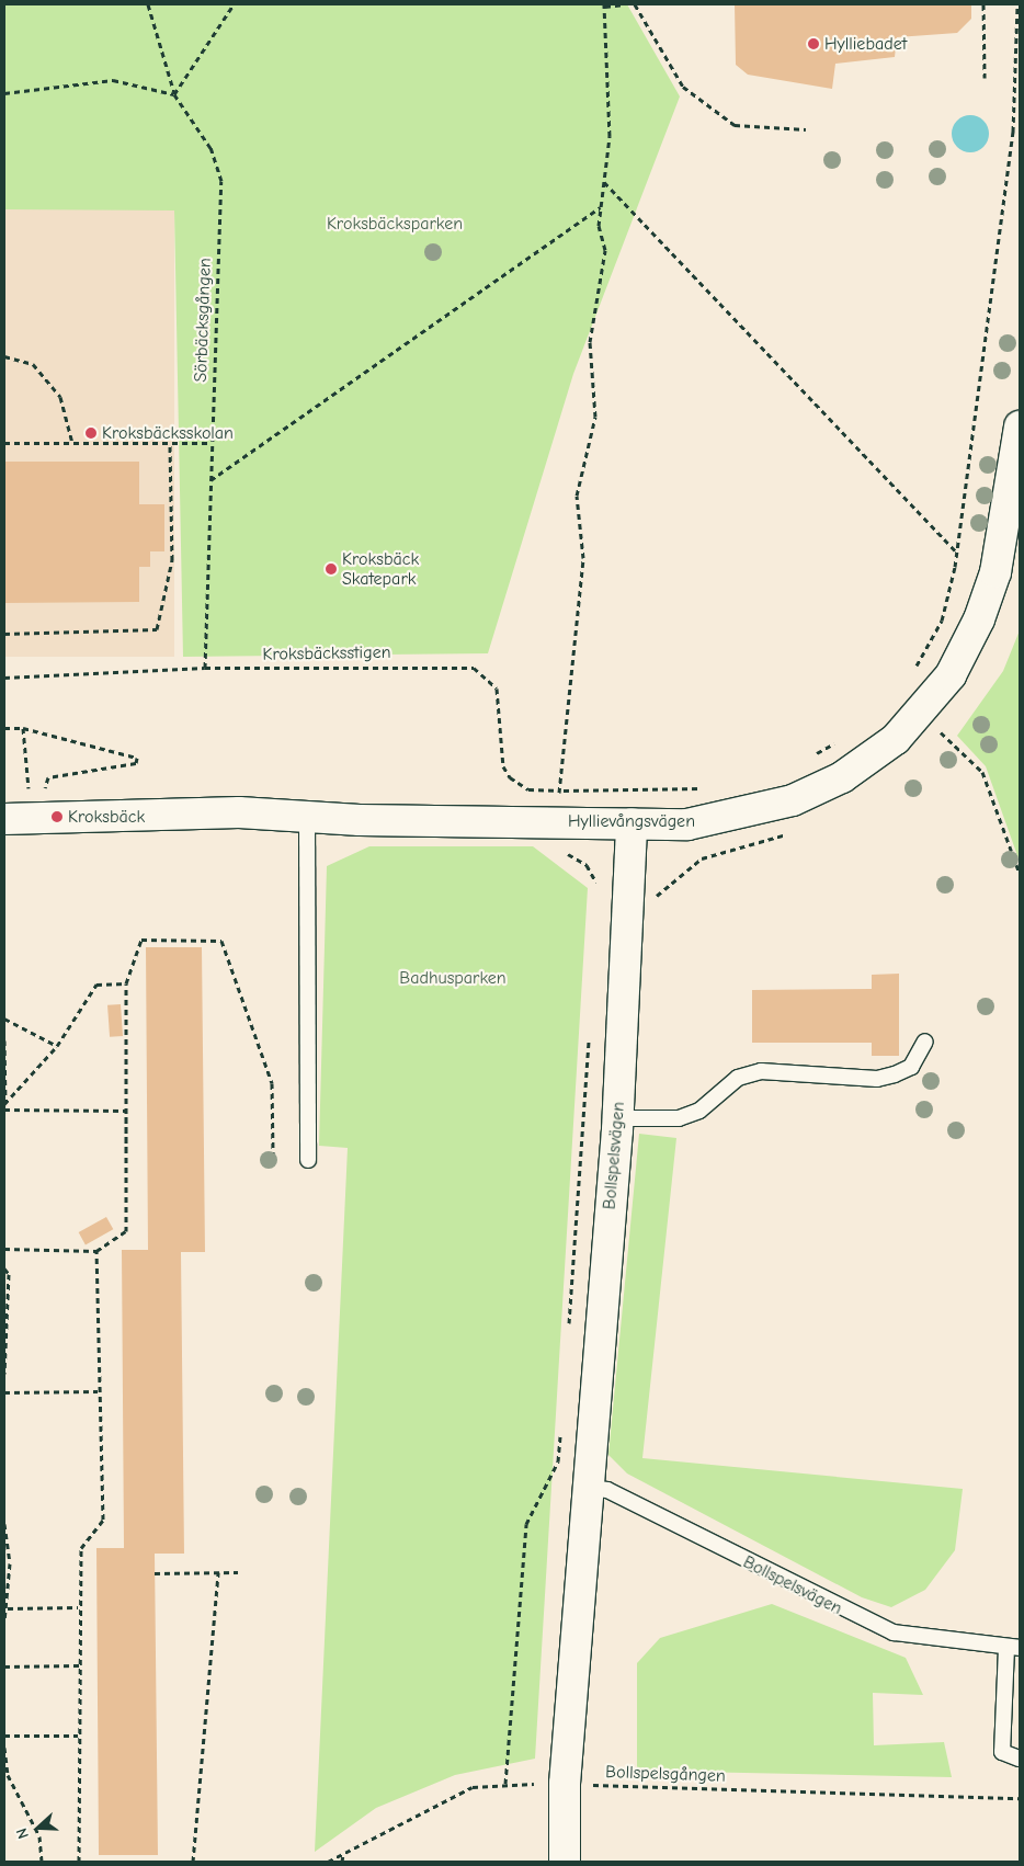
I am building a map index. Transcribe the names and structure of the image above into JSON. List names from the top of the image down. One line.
{"streets":{"street":["Hyllievångsvägen","Bollspelsvägen"],"path":["Sörbäcksgången","Kroksbäcksstigen","Bollspelsgången"]},"crossings":[["Sörbäcksgången","Kroksbäcksstigen"],["Hyllievångsvägen","Bollspelsvägen"],["Bollspelsvägen","Bollspelsgången"]],"parks":["Kroksbäcksparken","Badhusparken"],"places":["Hylliebadet","Kroksbäcksskolan","Kroksbäck Skatepark","Kroksbäck"],"north":"left"}
